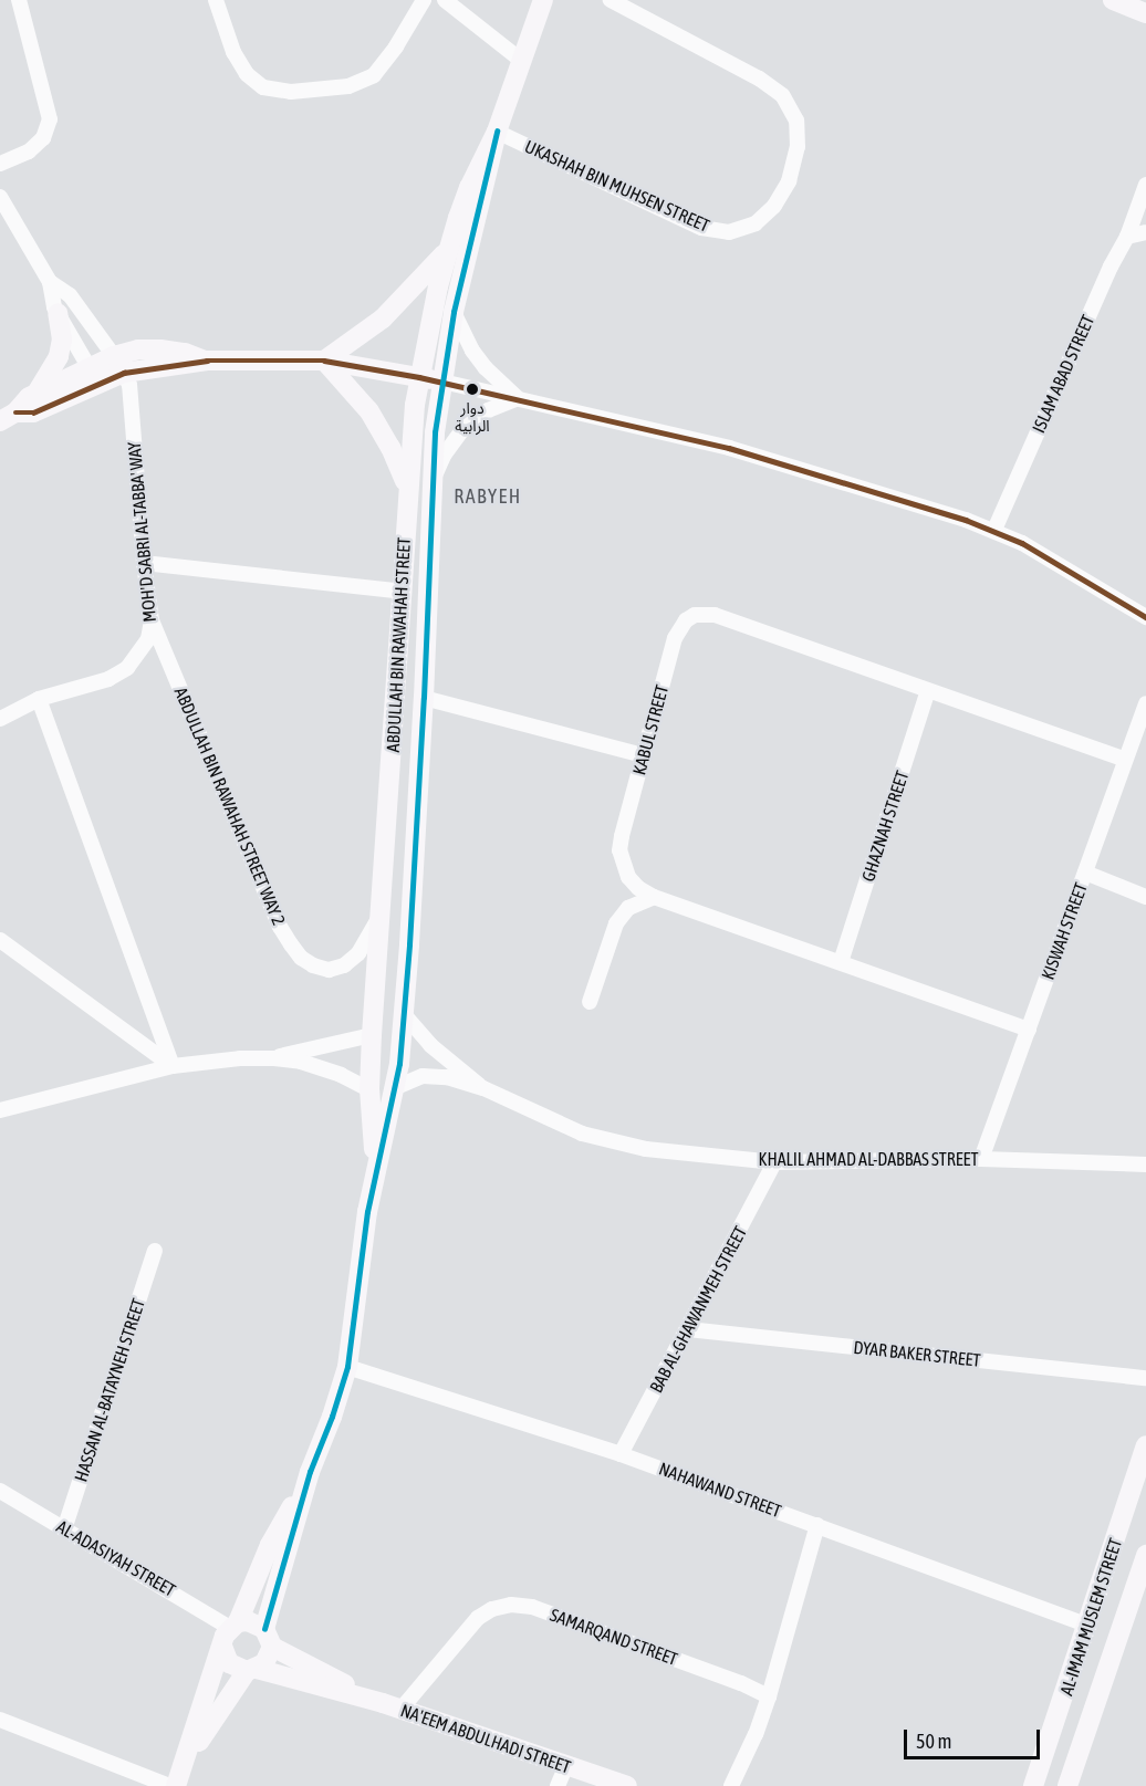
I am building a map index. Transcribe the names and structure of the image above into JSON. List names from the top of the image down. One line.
{"streets":{"street":["UKASHAH BIN MUHSEN STREET","ISLAM ABAD STREET","MOH'D SABRI AL-TABBA' WAY","ABDULLAH BIN RAWAHAH STREET","KABUL STREET","ABDULLAH BIN RAWAHAH STREET WAY 2","GHAZNAH STREET","KISWAH STREET","KHALIL AHMAD AL-DABBAS STREET","BAB AL-GHAWANMEH STREET","DYAR BAKER STREET","HASSAN AL-BATAYNEH STREET","NAHAWAND STREET","AL-ADASIYAH STREET","AL-IMAM MUSLEM STREET","SAMARQAND STREET","NA'EEM ABDULHADI STREET"]},"crossings":[["UKASHAH BIN MUHSEN STREET","ABDULLAH BIN RAWAHAH STREET"],["MOH'D SABRI AL-TABBA' WAY","ABDULLAH BIN RAWAHAH STREET WAY 2"],["ABDULLAH BIN RAWAHAH STREET","ABDULLAH BIN RAWAHAH STREET WAY 2"],["ABDULLAH BIN RAWAHAH STREET","KHALIL AHMAD AL-DABBAS STREET"],["ABDULLAH BIN RAWAHAH STREET","NAHAWAND STREET"],["ABDULLAH BIN RAWAHAH STREET","AL-ADASIYAH STREET"],["ABDULLAH BIN RAWAHAH STREET","NA'EEM ABDULHADI STREET"],["KABUL STREET","GHAZNAH STREET"],["KABUL STREET","KISWAH STREET"],["KISWAH STREET","KHALIL AHMAD AL-DABBAS STREET"],["KHALIL AHMAD AL-DABBAS STREET","BAB AL-GHAWANMEH STREET"],["BAB AL-GHAWANMEH STREET","DYAR BAKER STREET"],["BAB AL-GHAWANMEH STREET","NAHAWAND STREET"],["HASSAN AL-BATAYNEH STREET","AL-ADASIYAH STREET"],["NAHAWAND STREET","AL-IMAM MUSLEM STREET"],["AL-ADASIYAH STREET","NA'EEM ABDULHADI STREET"],["SAMARQAND STREET","NA'EEM ABDULHADI STREET"]],"districts":["RABYEH"],"places":["دوار الرابية"],"scale_bar":"50 m"}
